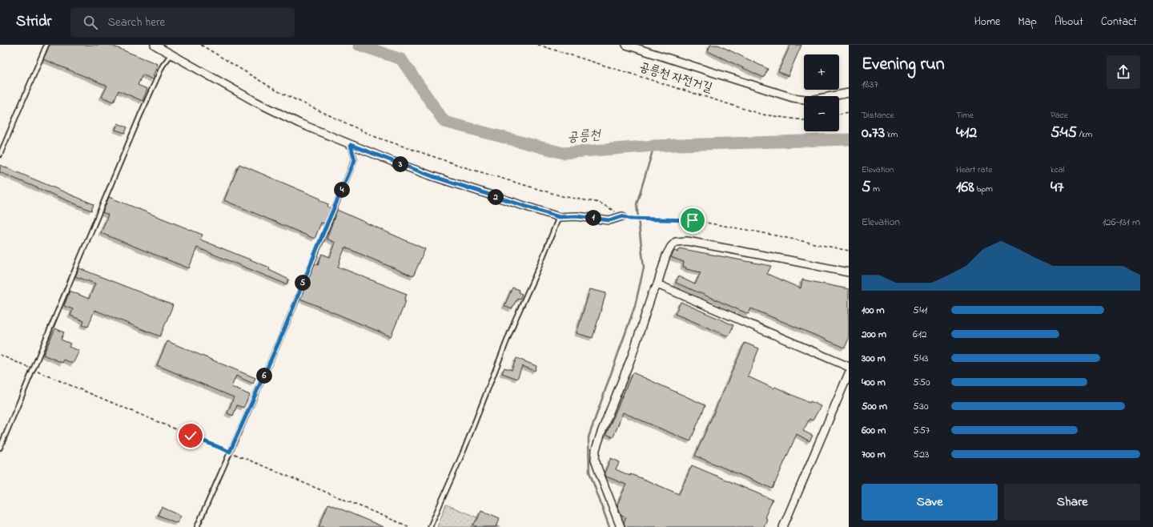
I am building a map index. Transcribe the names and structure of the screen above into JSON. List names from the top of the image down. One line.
{"streets":{"path":["공릉천 자전거길"]},"water":["공릉천"],"page":{"header":"Stridr","search":"Search here","nav":["Home","Map","About","Contact"],"heading":["Evening run","18:37"],"map_buttons":["+","−"],"stats":[["Distance","0.73 km"],["Time","4:12"],["Pace","5:45 /km"],["Elevation","5 m"],["Heart rate","168 bpm"],["kcal","47"]],"pins":["3","4","2","1","5","6"],"chart":["Elevation","126–131 m"],"list":[{"name":"100 m","note":"5:41"},{"name":"200 m","note":"6:12"},{"name":"300 m","note":"5:43"},{"name":"400 m","note":"5:50"},{"name":"500 m","note":"5:30"},{"name":"600 m","note":"5:57"},{"name":"700 m","note":"5:23"}],"buttons":["Save","Share"]}}
